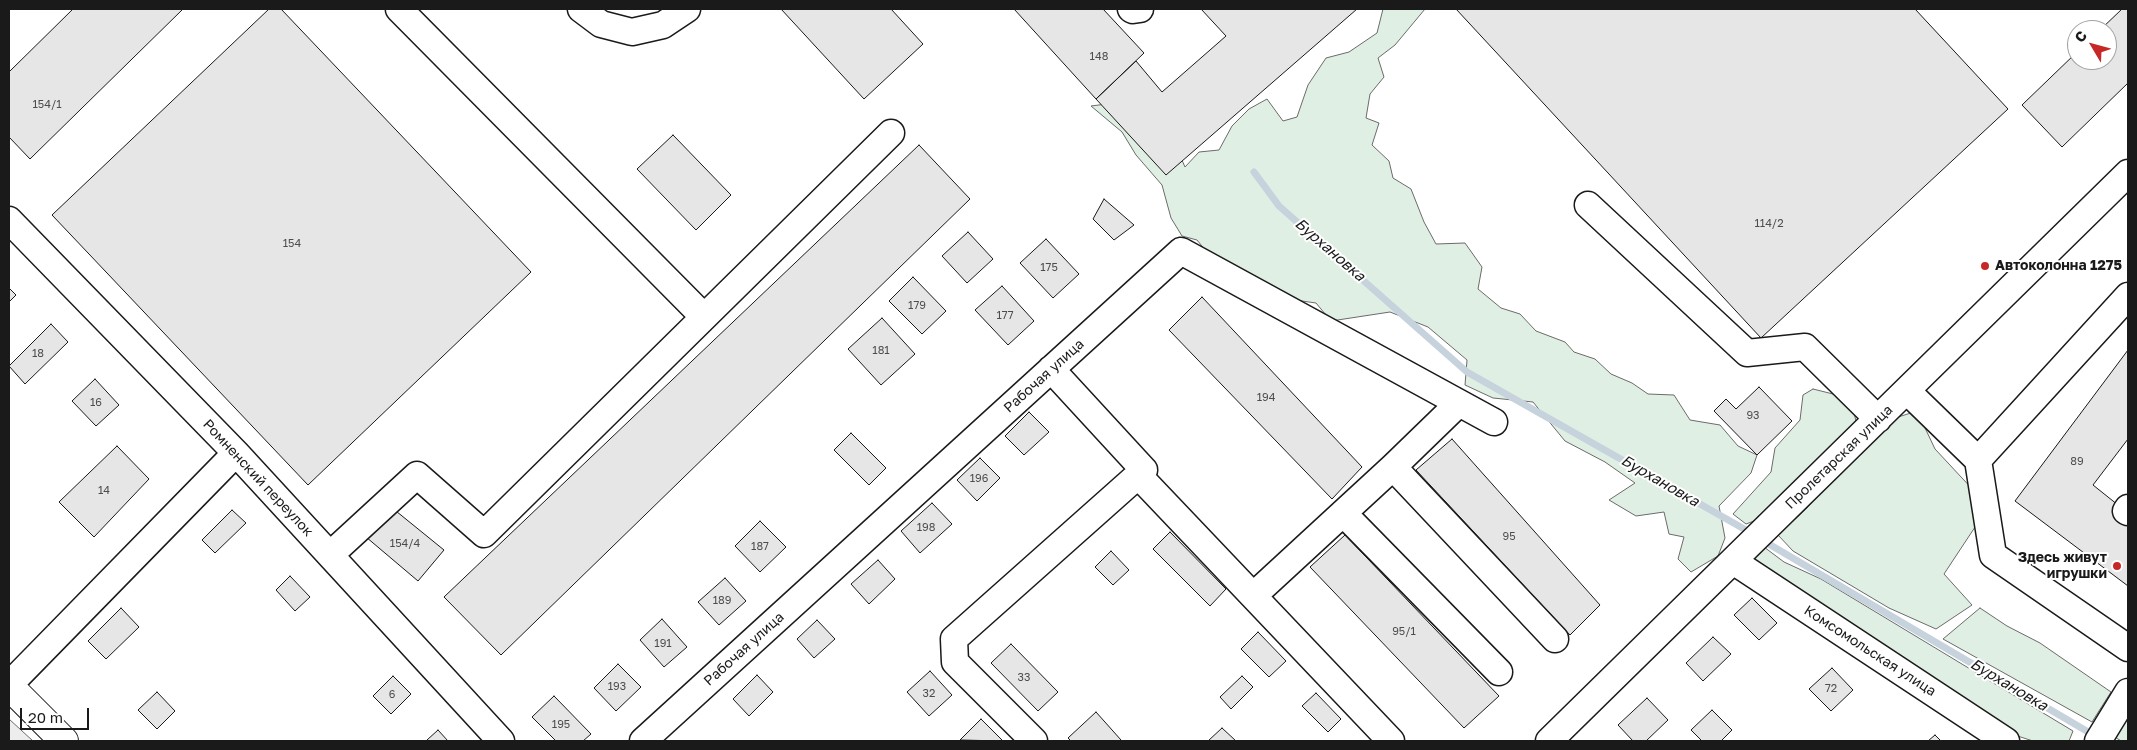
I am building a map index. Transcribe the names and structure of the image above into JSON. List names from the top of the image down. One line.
{"streets":{"street":["Рабочая улица","Пролетарская улица","Ромненский переулок","Комсомольская улица"]},"crossings":[["Пролетарская улица","Комсомольская улица"]],"water":["Бурхановка"],"places":["Автоколонна 1275","Здесь живут игрушки"],"house_numbers":["148","154/1","114/2","154","175","179","177","181","18","194","16","93","89","196","14","198","95","154/4","187","189","95/1","191","33","193","72","32","6","195"],"scale_bar":"20 m","north":"top left"}
